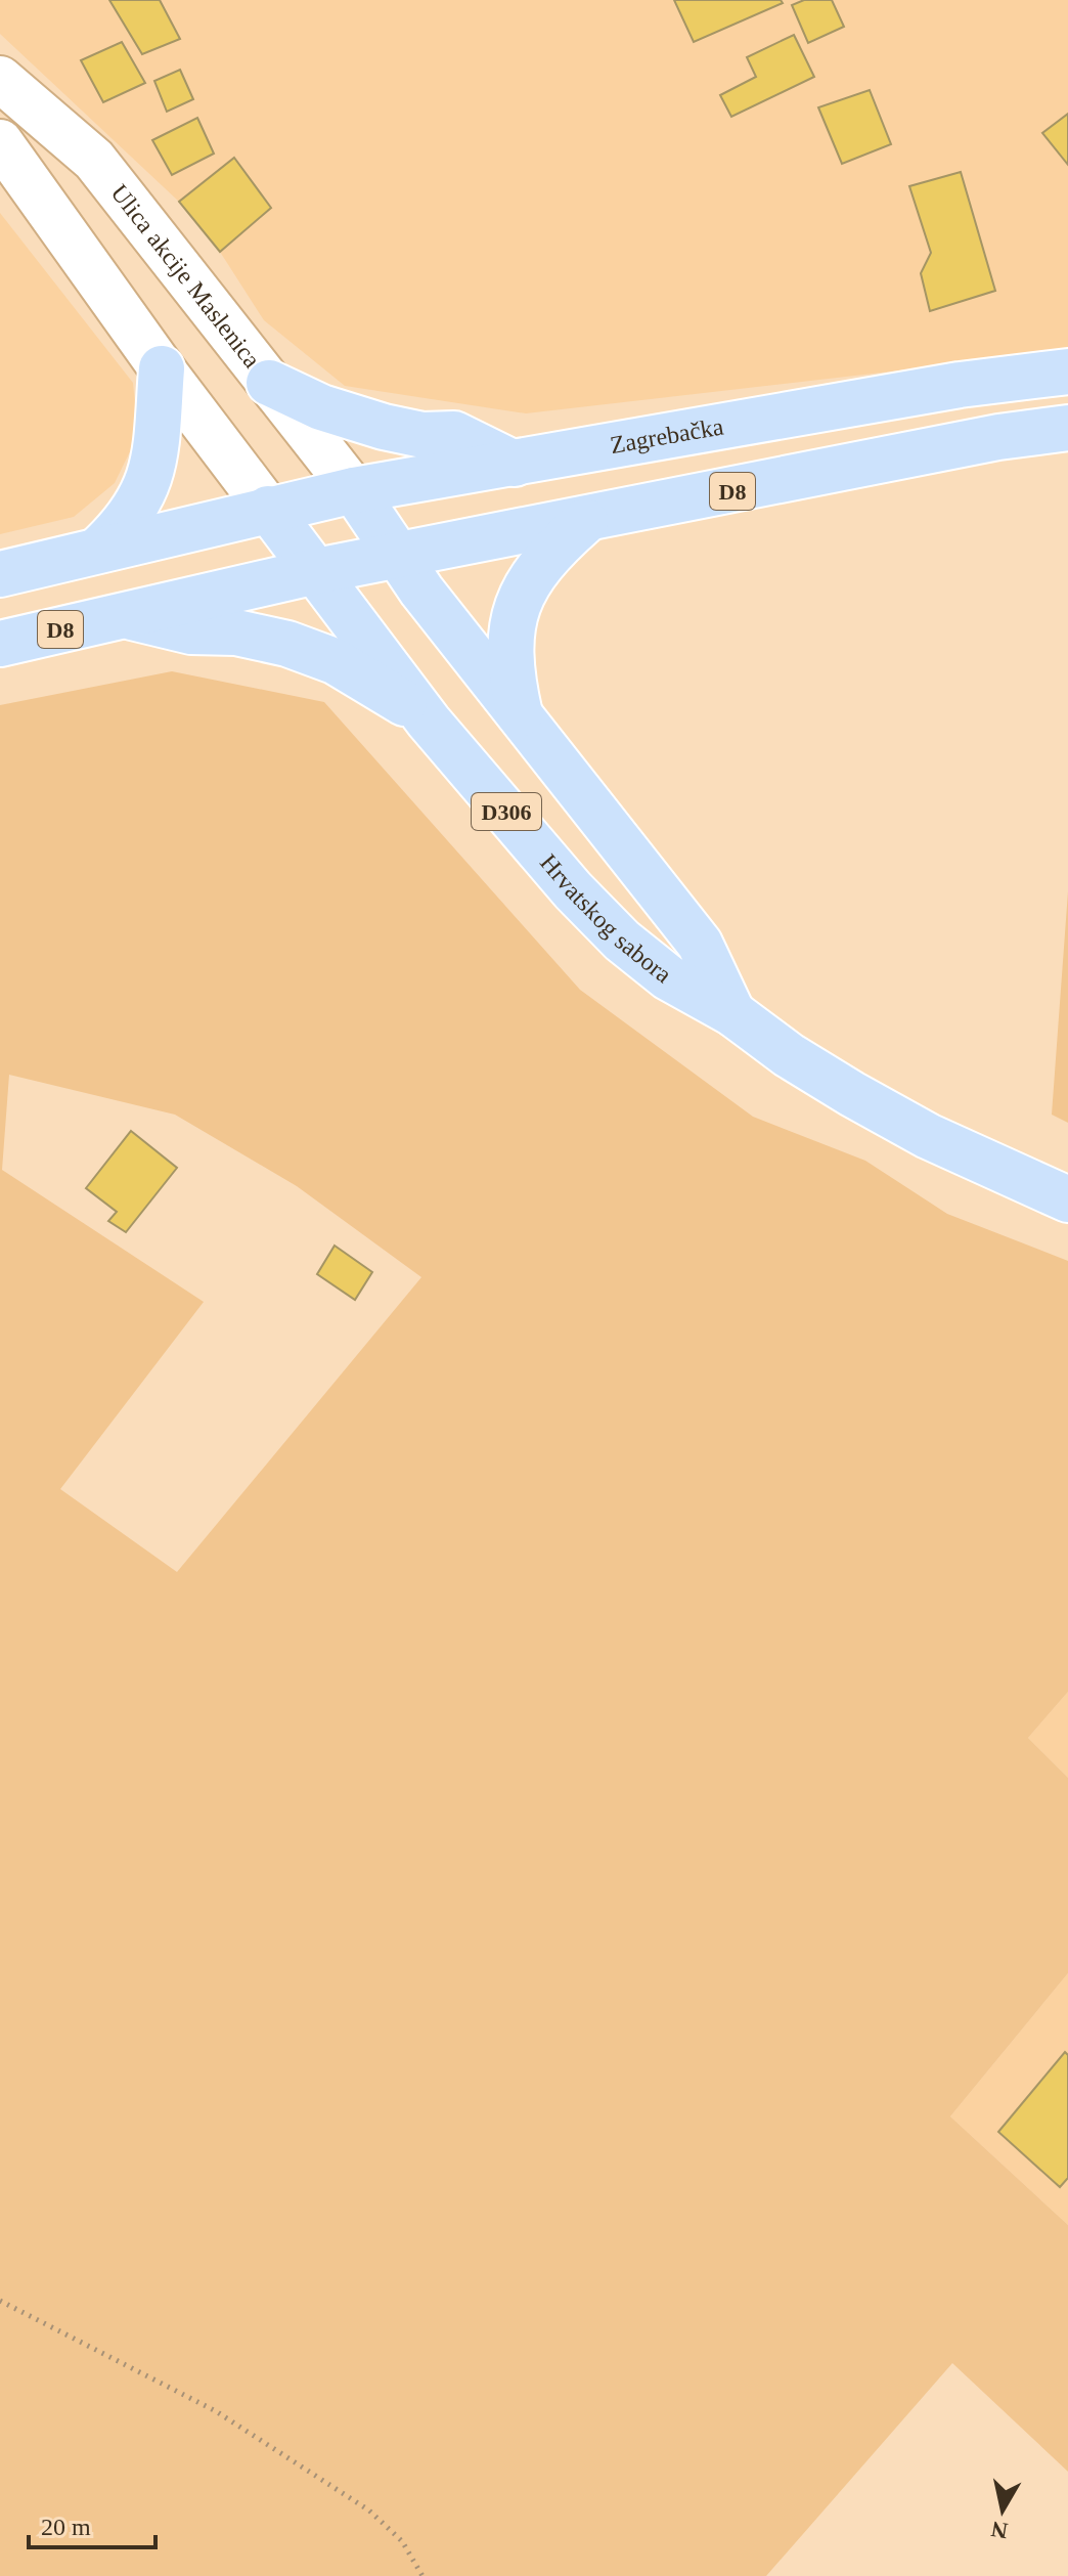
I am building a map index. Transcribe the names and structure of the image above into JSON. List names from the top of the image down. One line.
{"streets":{"main road":["Zagrebačka","D8","D306","Hrvatskog sabora"],"street":["Ulica akcije Maslenica"]},"crossings":[["Ulica akcije Maslenica","Zagrebačka"],["Ulica akcije Maslenica","Hrvatskog sabora"],["Zagrebačka","Hrvatskog sabora"],["D8","Hrvatskog sabora"]],"scale_bar":"20 m","north":"bottom"}
